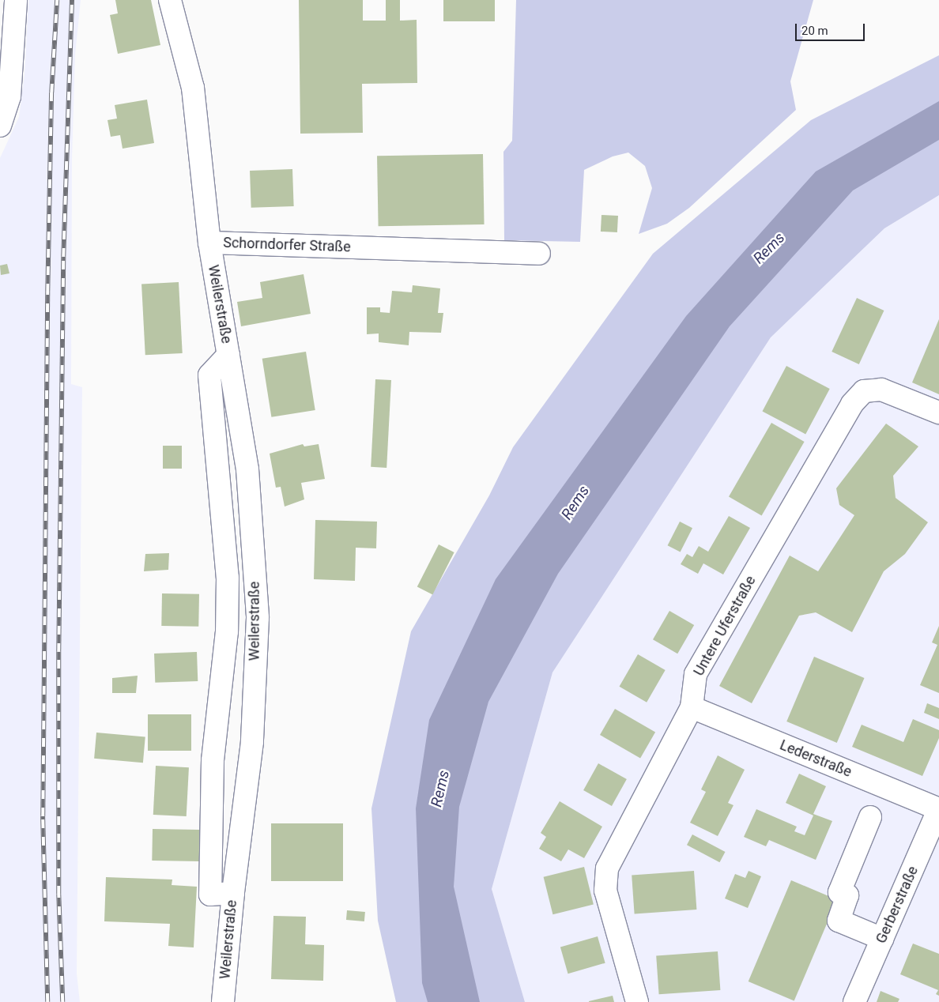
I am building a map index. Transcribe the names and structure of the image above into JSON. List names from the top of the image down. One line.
{"streets":{"street":["Schorndorfer Straße","Weilerstraße","Untere Uferstraße","Lederstraße","Gerberstraße"]},"crossings":[["Schorndorfer Straße","Weilerstraße"],["Untere Uferstraße","Lederstraße"],["Lederstraße","Gerberstraße"]],"water":["Rems"],"scale_bar":"20 m"}
